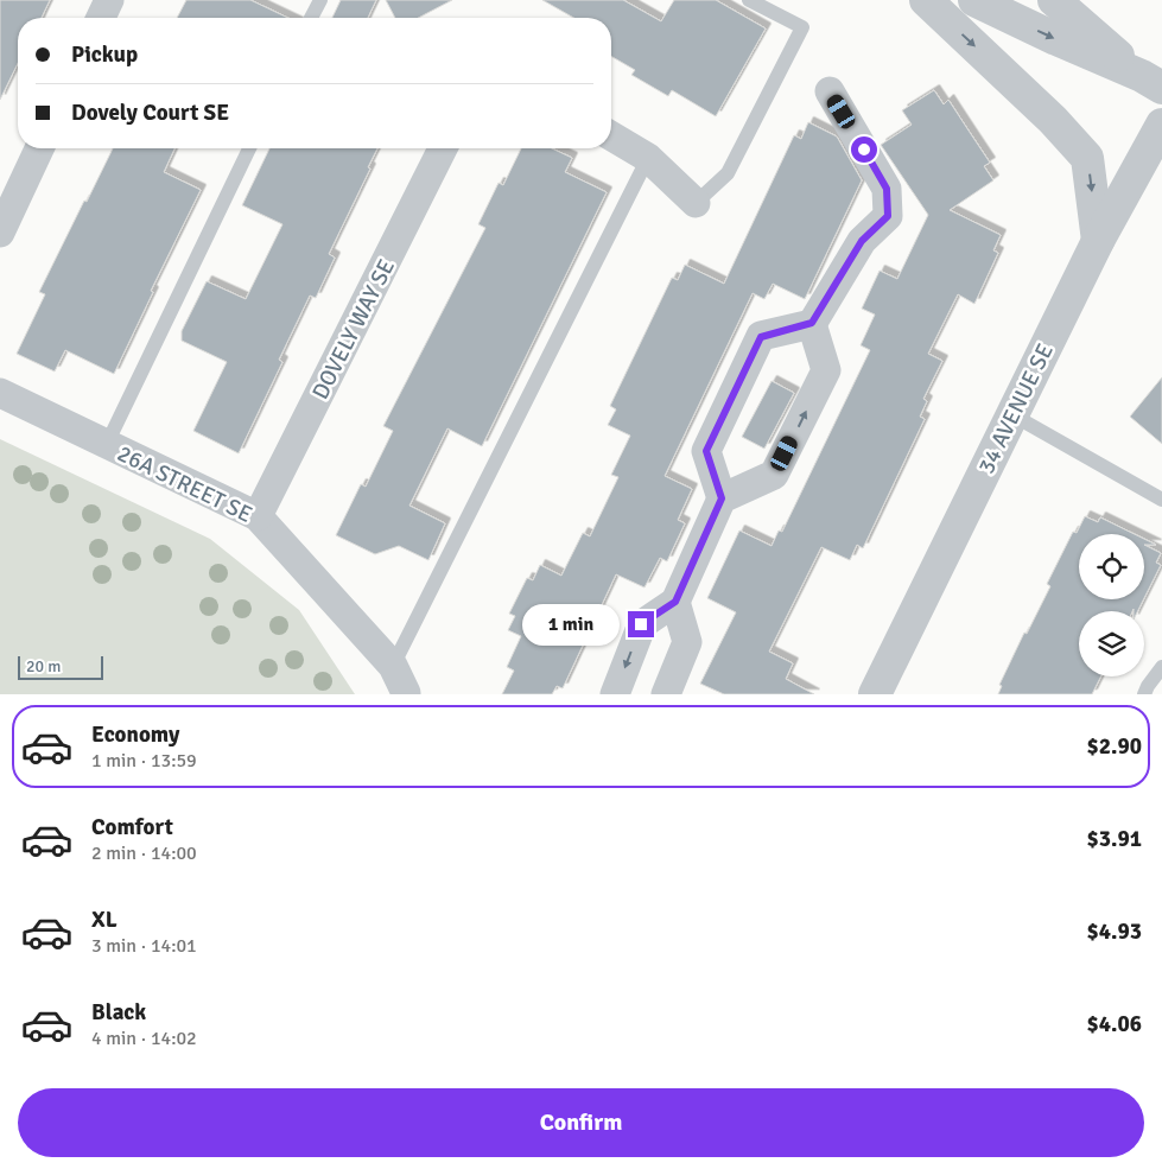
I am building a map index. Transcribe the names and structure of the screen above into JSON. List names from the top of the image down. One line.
{"streets":{"street":["DOVELY WAY SE","34 AVENUE SE","26A STREET SE"]},"crossings":[["DOVELY WAY SE","26A STREET SE"]],"scale_bar":"20 m","page":{"banner":["Pickup","Dovely Court SE"],"bubble":"1 min","scale":"20 m","list":[{"name":"Economy","note":"1 min · 13:59","value":"$2.90"},{"name":"Comfort","note":"2 min · 14:00","value":"$3.91"},{"name":"XL","note":"3 min · 14:01","value":"$4.93"},{"name":"Black","note":"4 min · 14:02","value":"$4.06"}],"buttons":"Confirm"}}
